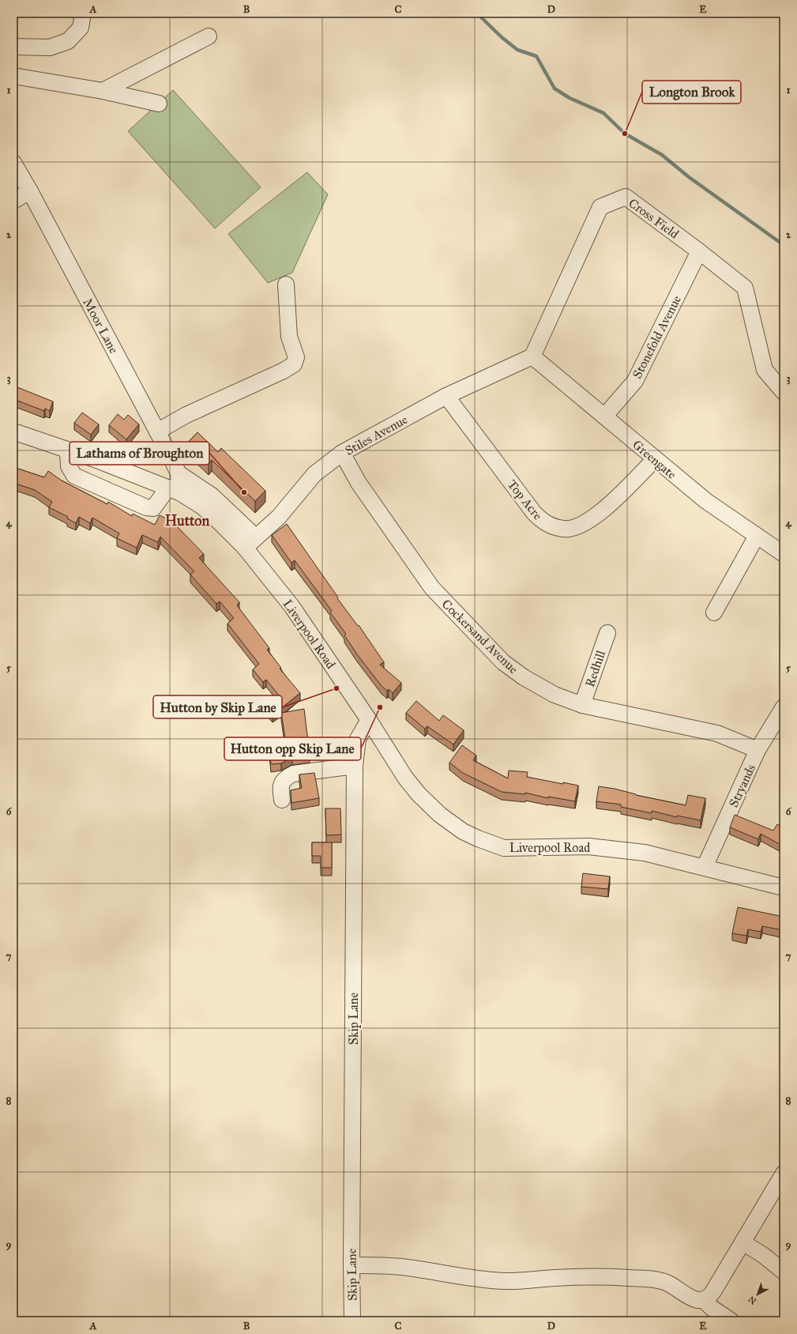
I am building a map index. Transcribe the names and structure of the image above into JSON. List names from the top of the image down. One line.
{"streets":{"street":["Cross Field","Moor Lane","Stonefold Avenue","Stiles Avenue","Greengate","Top Acre","Liverpool Road","Cockersand Avenue","Redhill","Stryands","Skip Lane"]},"crossings":[["Cross Field","Stonefold Avenue"],["Cross Field","Stiles Avenue"],["Cross Field","Greengate"],["Moor Lane","Liverpool Road"],["Stonefold Avenue","Greengate"],["Stiles Avenue","Greengate"],["Stiles Avenue","Top Acre"],["Stiles Avenue","Liverpool Road"],["Stiles Avenue","Cockersand Avenue"],["Greengate","Top Acre"],["Liverpool Road","Stryands"],["Liverpool Road","Skip Lane"],["Cockersand Avenue","Redhill"],["Cockersand Avenue","Stryands"]],"districts":["Hutton"],"places":["Longton Brook","Lathams of Broughton","Hutton by Skip Lane","Hutton opp Skip Lane"],"north":"bottom left","grid":{"columns":["A","B","C","D","E"],"rows":["1","2","3","4","5","6","7","8","9"]}}
